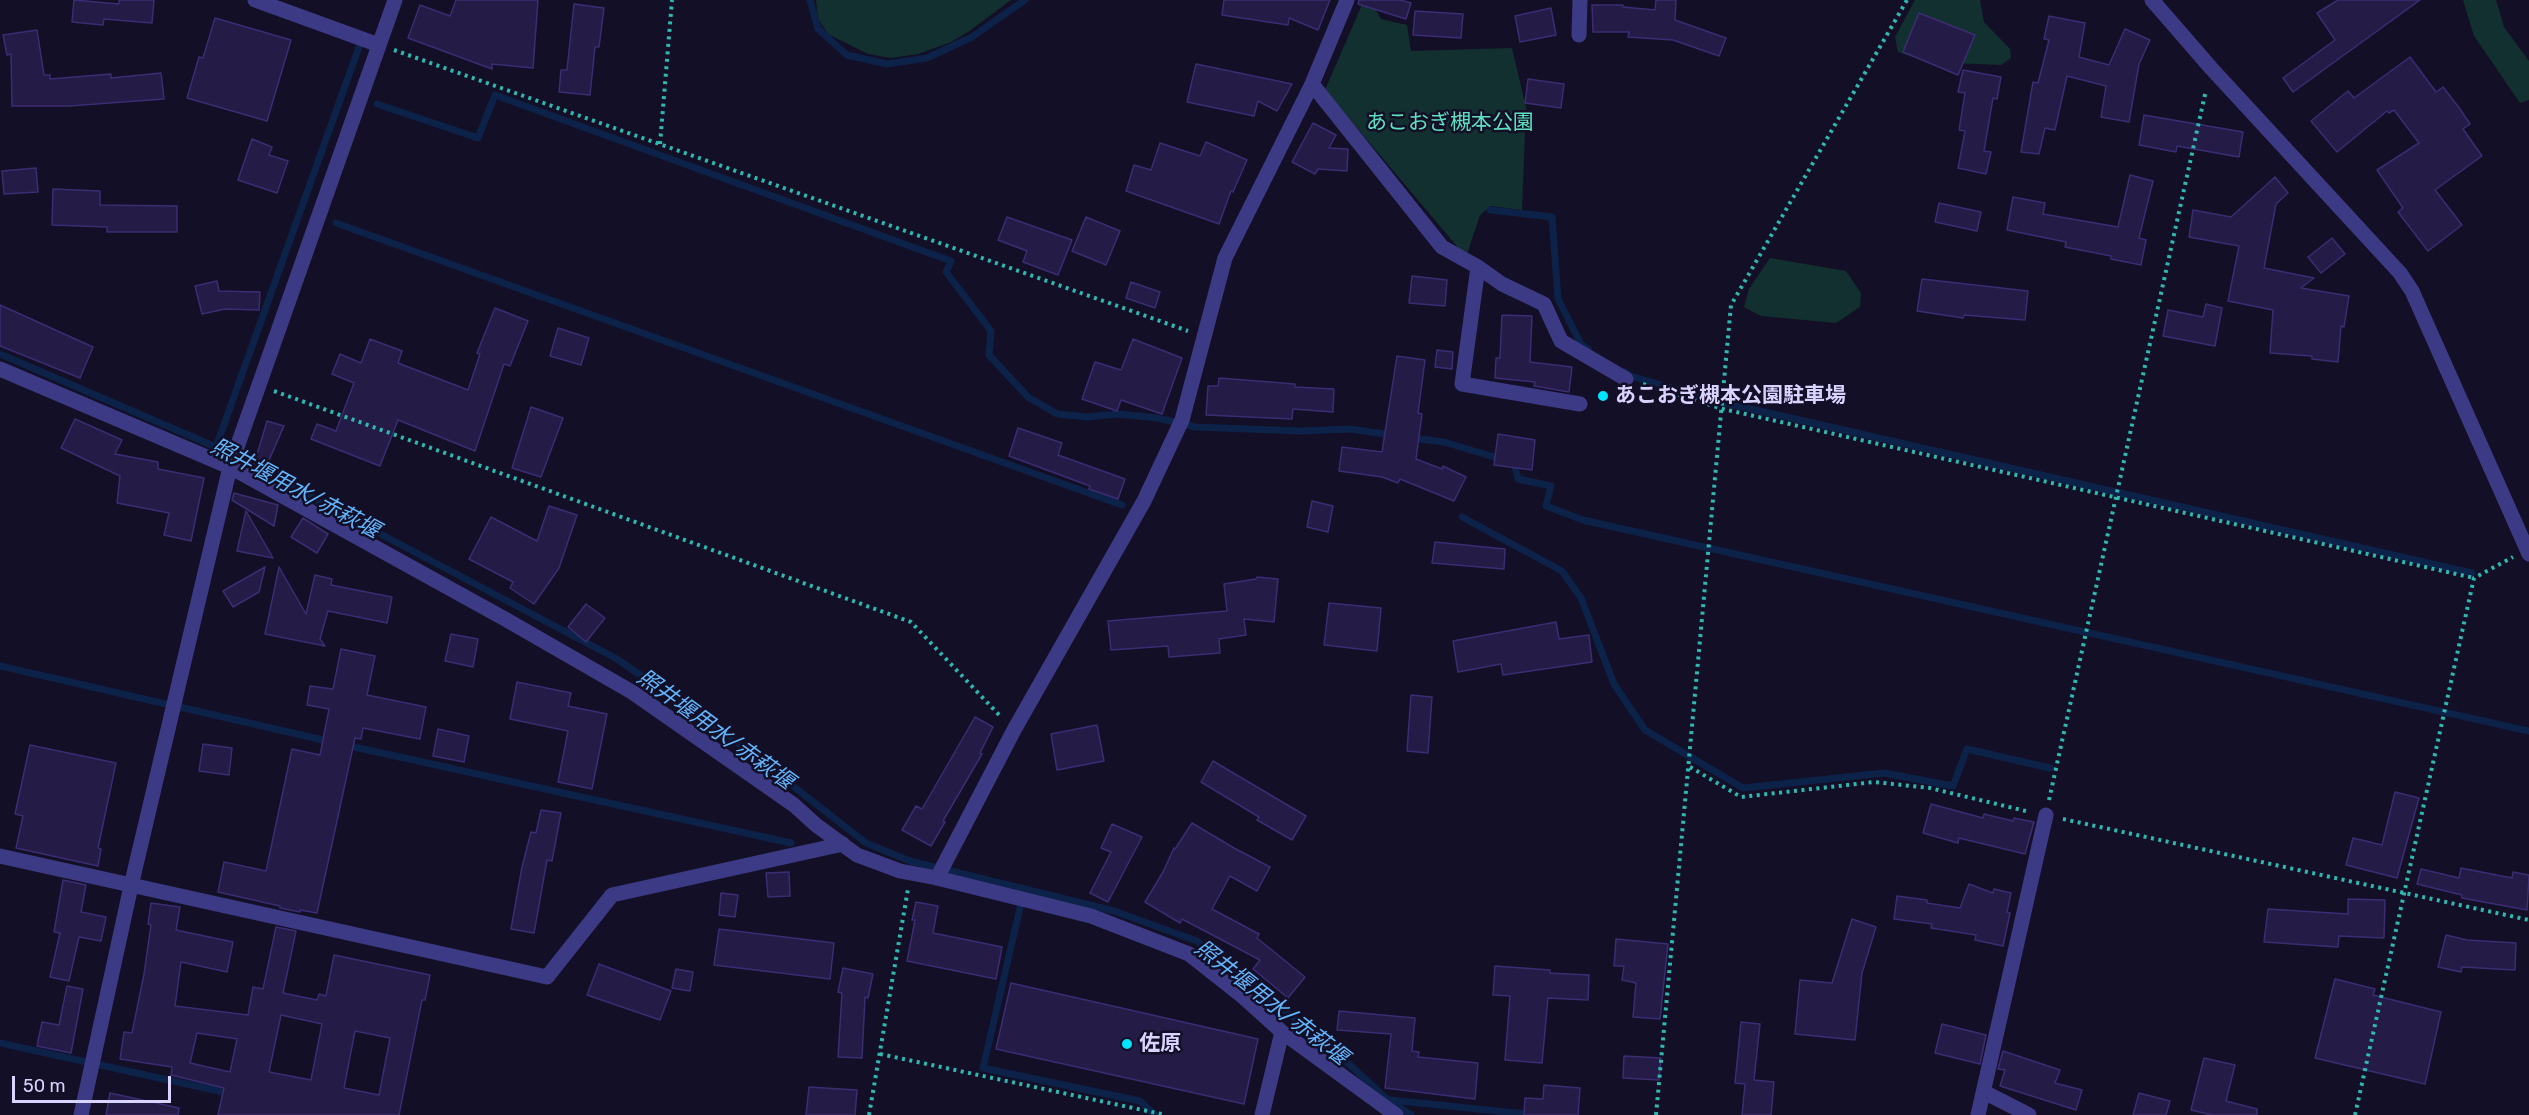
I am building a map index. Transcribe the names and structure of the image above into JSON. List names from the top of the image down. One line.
{"water":["照井堰用水/赤萩堰"],"parks":["あこおぎ槻本公園"],"places":["あこおぎ槻本公園駐車場","佐原"],"scale_bar":"50 m"}
